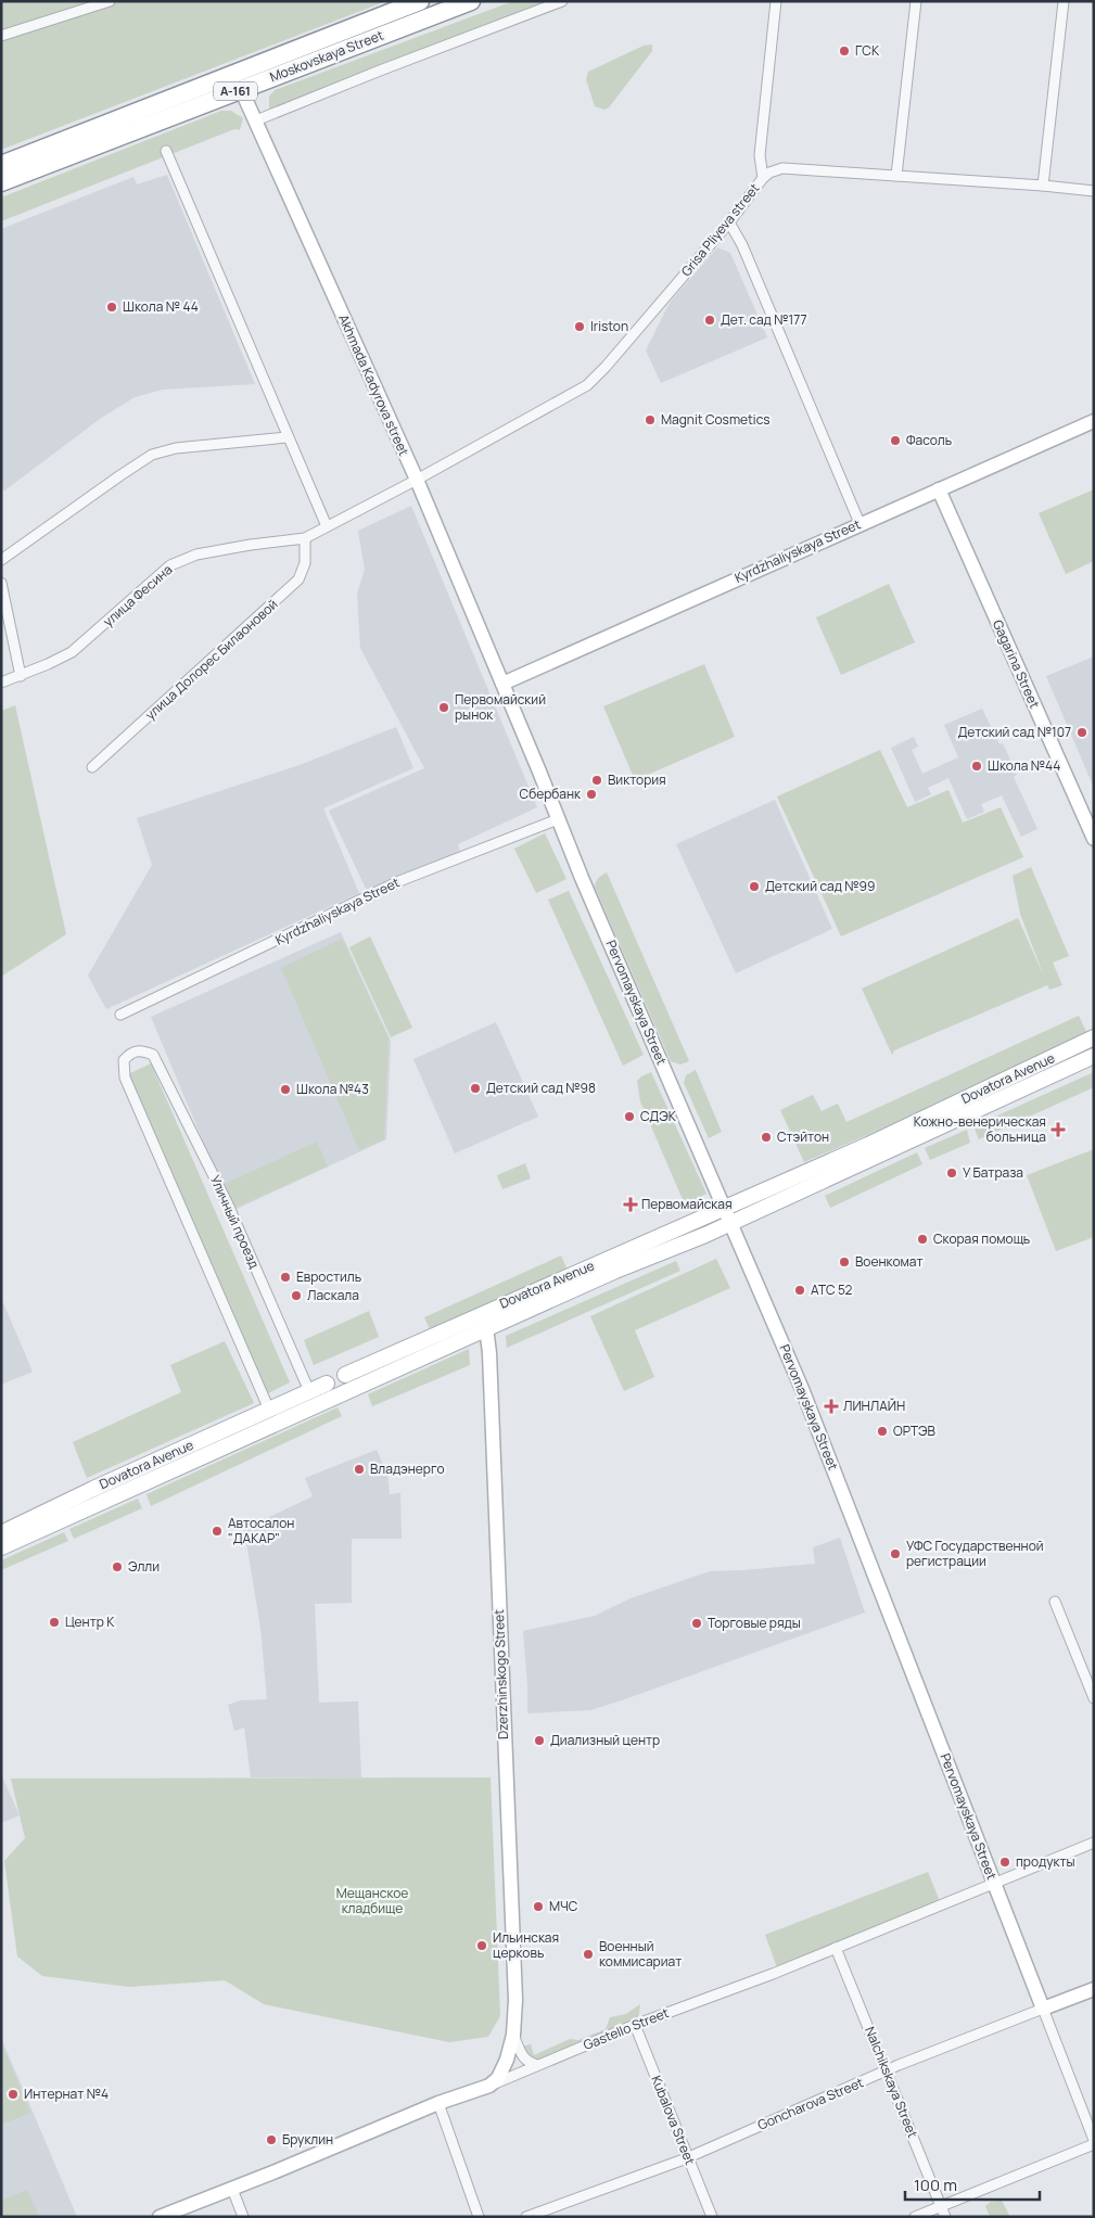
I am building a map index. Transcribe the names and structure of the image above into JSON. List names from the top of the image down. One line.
{"streets":{"highway":["Moskovskaya Street","А-161"],"main road":["Dovatora Avenue"],"street":["Grisa Pliyeva street","Akhmada Kadyrova street","Kyrdzhaliyskaya Street","улица Фесина","улица Долорес Билаоновой","Gagarina Street","Pervomayskaya Street","Уличный проезд","Dzerzhinskogo Street","Gastello Street","Nalchikskaya Street","Goncharova Street","Kubalova Street"]},"crossings":[["Moskovskaya Street","Akhmada Kadyrova street"],["Grisa Pliyeva street","Akhmada Kadyrova street"],["Grisa Pliyeva street","улица Фесина"],["Akhmada Kadyrova street","Kyrdzhaliyskaya Street"],["Akhmada Kadyrova street","Pervomayskaya Street"],["Kyrdzhaliyskaya Street","Gagarina Street"],["Kyrdzhaliyskaya Street","Pervomayskaya Street"],["улица Фесина","улица Долорес Билаоновой"],["Pervomayskaya Street","Dovatora Avenue"],["Pervomayskaya Street","Gastello Street"],["Pervomayskaya Street","Goncharova Street"],["Dovatora Avenue","Уличный проезд"],["Dovatora Avenue","Dzerzhinskogo Street"],["Dzerzhinskogo Street","Gastello Street"],["Gastello Street","Nalchikskaya Street"],["Gastello Street","Kubalova Street"],["Nalchikskaya Street","Goncharova Street"],["Goncharova Street","Kubalova Street"]],"parks":["Мещанское кладбище"],"places":{"other":["ГСК","Школа № 44","Дет. сад №177","Iriston","Magnit Cosmetics","Фасоль","Первомайский рынок","Детский сад №107","Школа №44","Виктория","Сбербанк","Детский сад №99","Детский сад №98","Школа №43","СДЭК","Стэйтон","У Батраза","Скорая помощь","Военкомат","Евростиль","АТС 52","Ласкала","ОРТЭВ","Владэнерго","Автосалон \"ДАКАР\"","УФС Государственной регистрации","Элли","Центр К","Торговые ряды","Диализный центр","продукты","МЧС","Ильинская церковь","Военный коммисариат","Интернат №4","Бруклин"],"health":["Кожно-венерическая больница","Первомайская","ЛИНЛАЙН"]},"scale_bar":"100 m"}
